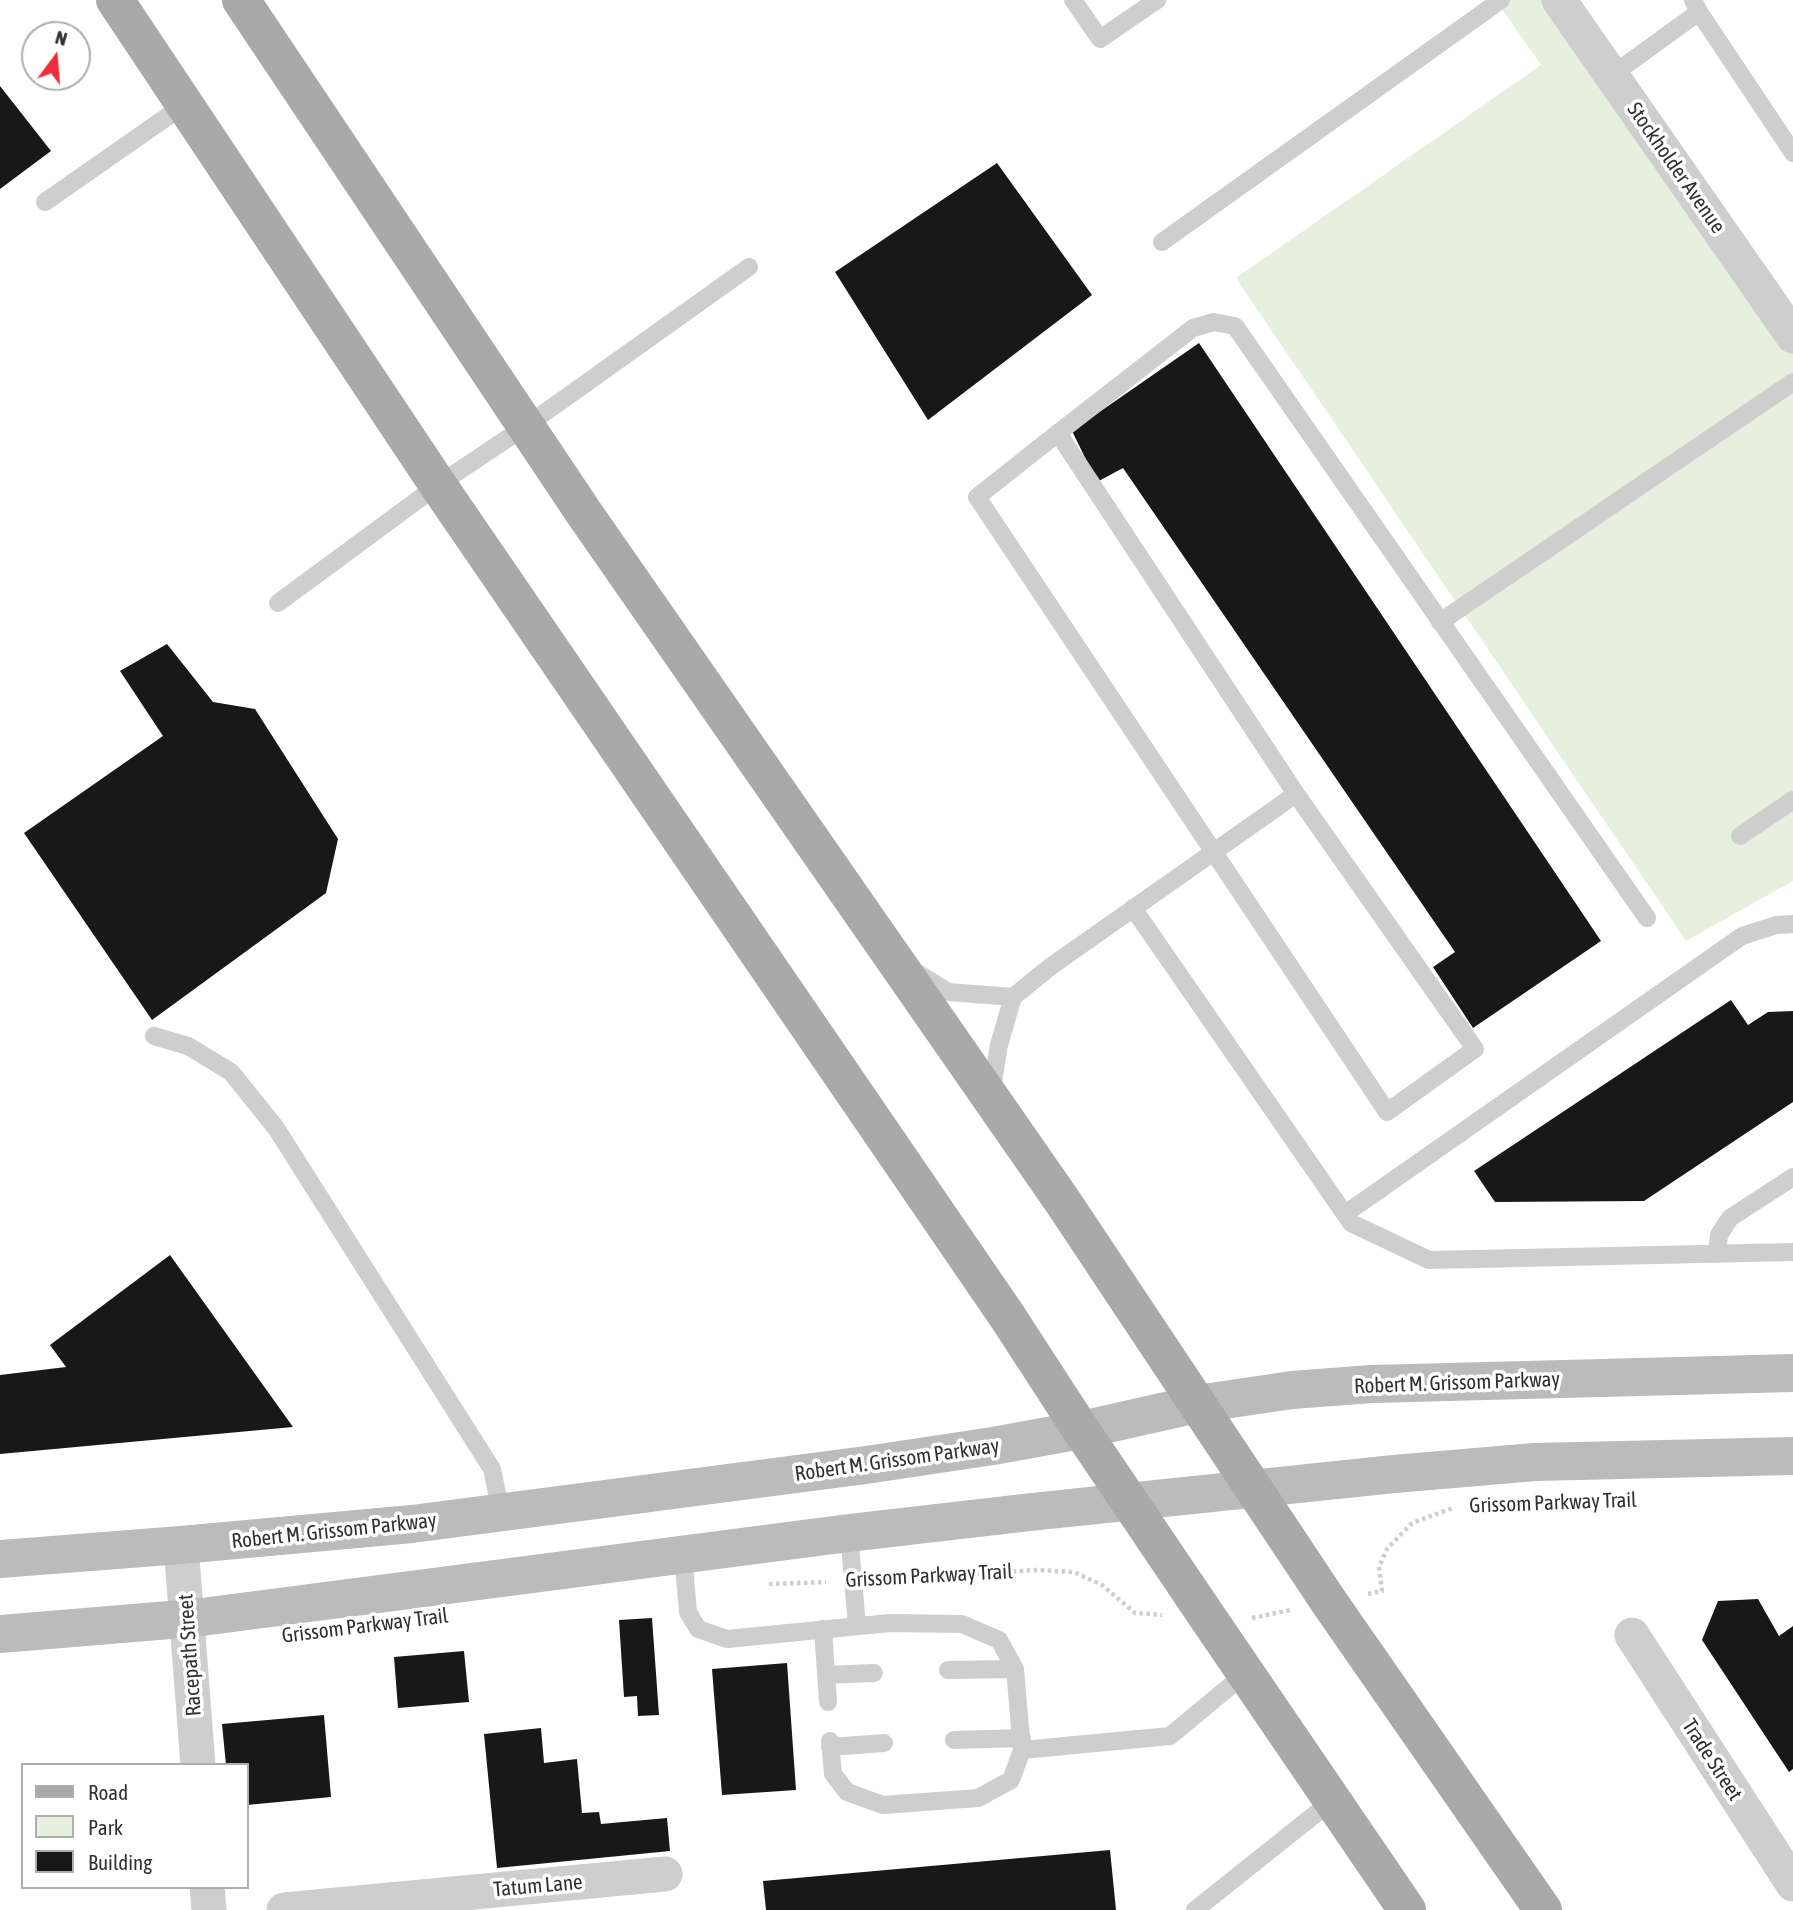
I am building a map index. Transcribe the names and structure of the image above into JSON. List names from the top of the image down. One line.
{"streets":{"main road":["Robert M. Grissom Parkway"],"street":["Stockholder Avenue","Racepath Street","Trade Street","Tatum Lane"],"path":["Grissom Parkway Trail"]},"crossings":[["Robert M. Grissom Parkway","Racepath Street"]],"legend":["Road","Park","Building"],"north":"top"}
